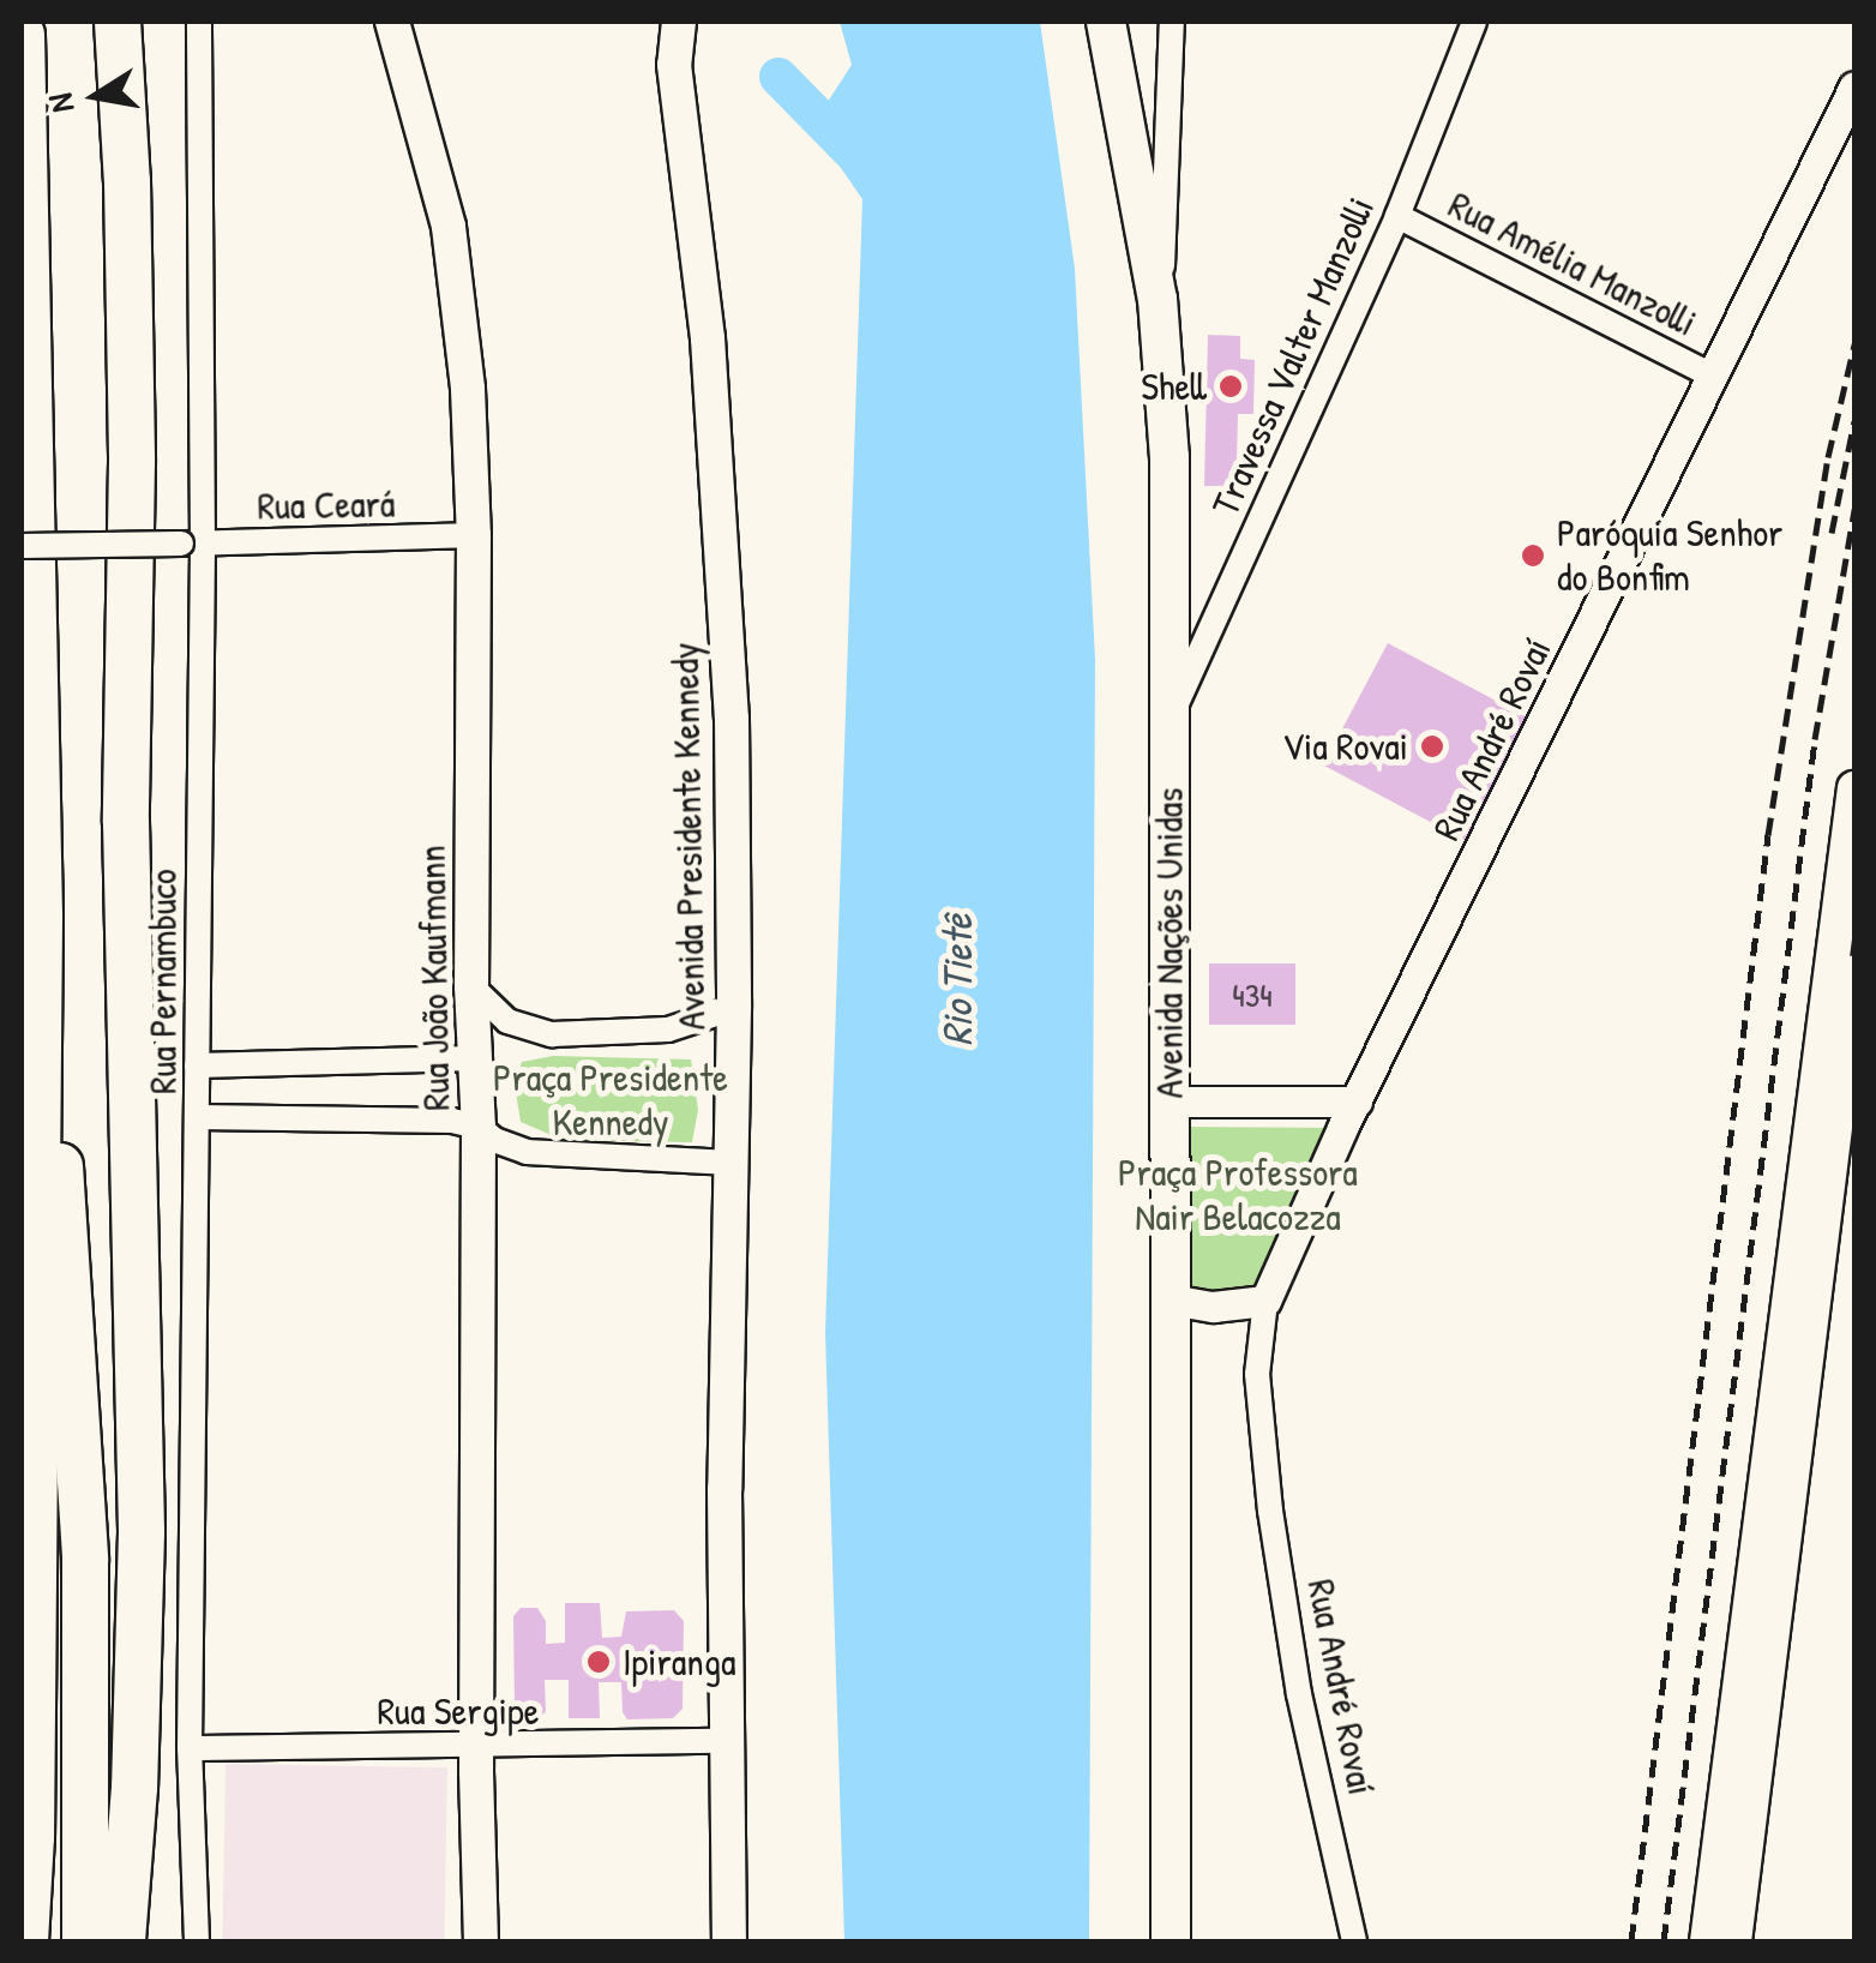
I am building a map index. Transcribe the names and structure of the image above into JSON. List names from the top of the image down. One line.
{"streets":{"main road":["Avenida Presidente Kennedy","Avenida Nações Unidas","Rua João Kaufmann"],"street":["Rua Amélia Manzolli","Travessa Valter Manzolli","Rua Ceará","Rua André Rovaí","Rua Pernambuco","Rua Sergipe"]},"crossings":[["Rua Amélia Manzolli","Travessa Valter Manzolli"],["Rua Amélia Manzolli","Rua André Rovaí"],["Travessa Valter Manzolli","Avenida Nações Unidas"],["Rua Ceará","Rua João Kaufmann"],["Rua Ceará","Rua Pernambuco"],["Avenida Presidente Kennedy","Rua Sergipe"],["Rua João Kaufmann","Rua Sergipe"],["Rua Pernambuco","Rua Sergipe"]],"water":["Rio Tietê"],"parks":["Praça Presidente Kennedy","Praça Professora Nair Belacozza"],"places":["Shell","Paróquia Senhor do Bonfim","Via Rovai","Ipiranga"],"house_numbers":["434"],"north":"left"}
